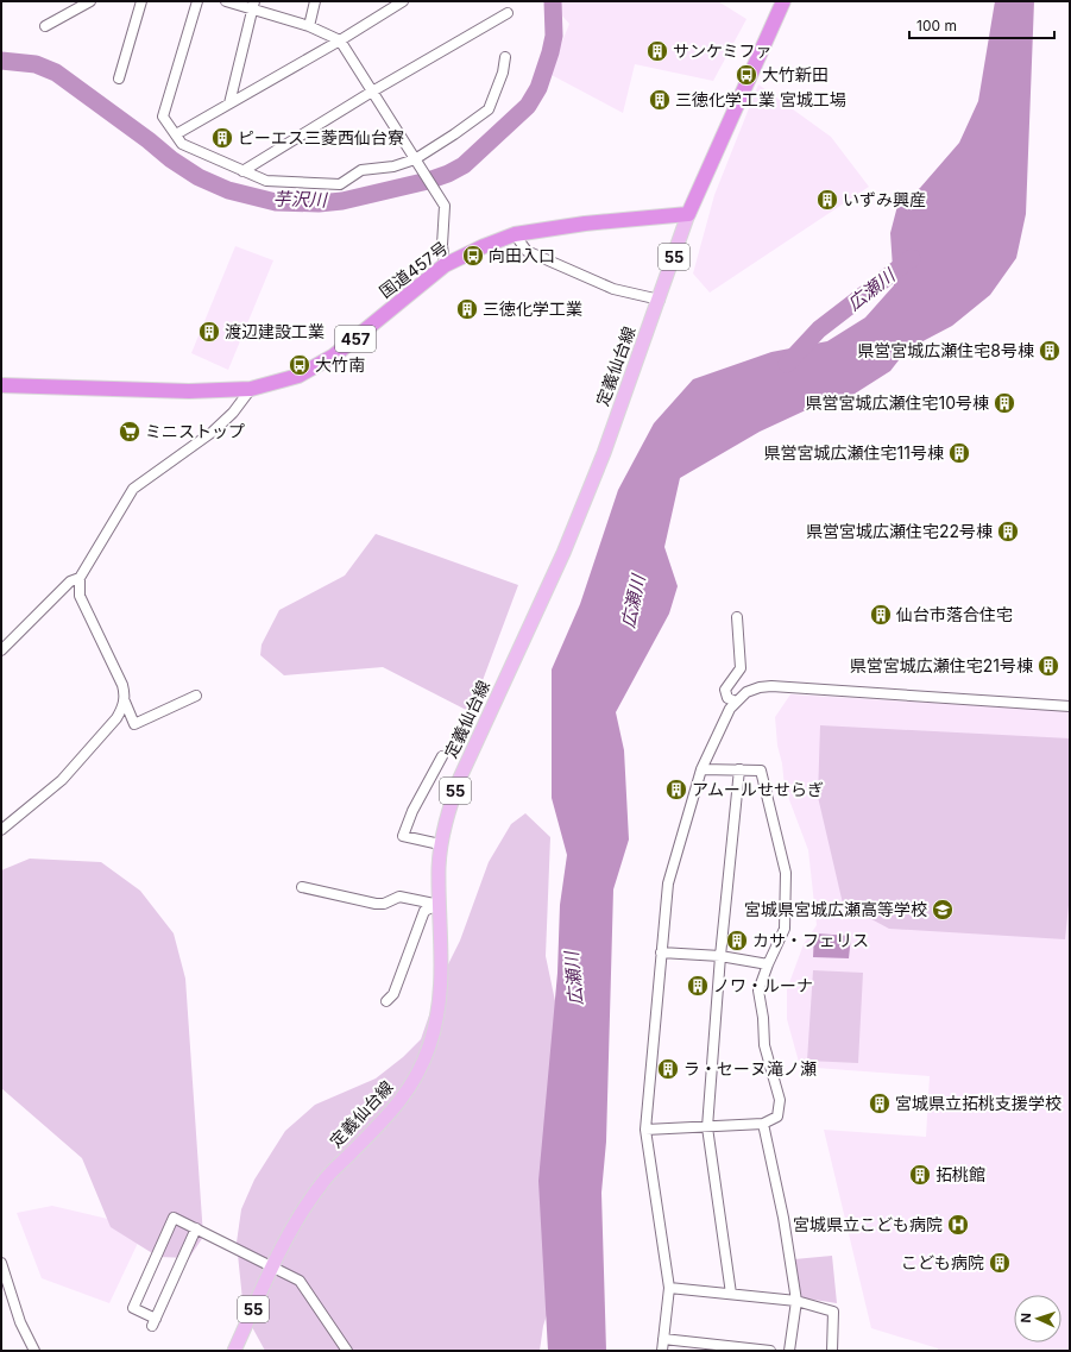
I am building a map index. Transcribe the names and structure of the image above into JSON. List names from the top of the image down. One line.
{"streets":{"highway":["国道457号","457"],"main road":["55","定義仙台線"]},"crossings":[["国道457号","定義仙台線"]],"water":["芋沢川","広瀬川"],"places":{"building":["サンケミファ","三徳化学工業 宮城工場","ピーエス三菱西仙台寮","いずみ興産","三徳化学工業","渡辺建設工業","県営宮城広瀬住宅8号棟","県営宮城広瀬住宅10号棟","県営宮城広瀬住宅11号棟","県営宮城広瀬住宅22号棟","仙台市落合住宅","県営宮城広瀬住宅21号棟","アムールせせらぎ","カサ・フェリス","ノワ・ルーナ","ラ・セーヌ滝ノ瀬","宮城県立拓桃支援学校","拓桃館","こども病院"],"bus stop":["大竹新田","向田入口","大竹南"],"supermarket":["ミニストップ"],"school or university":["宮城県宮城広瀬高等学校"],"hospital":["宮城県立こども病院"]},"scale_bar":"100 m","north":"left"}
